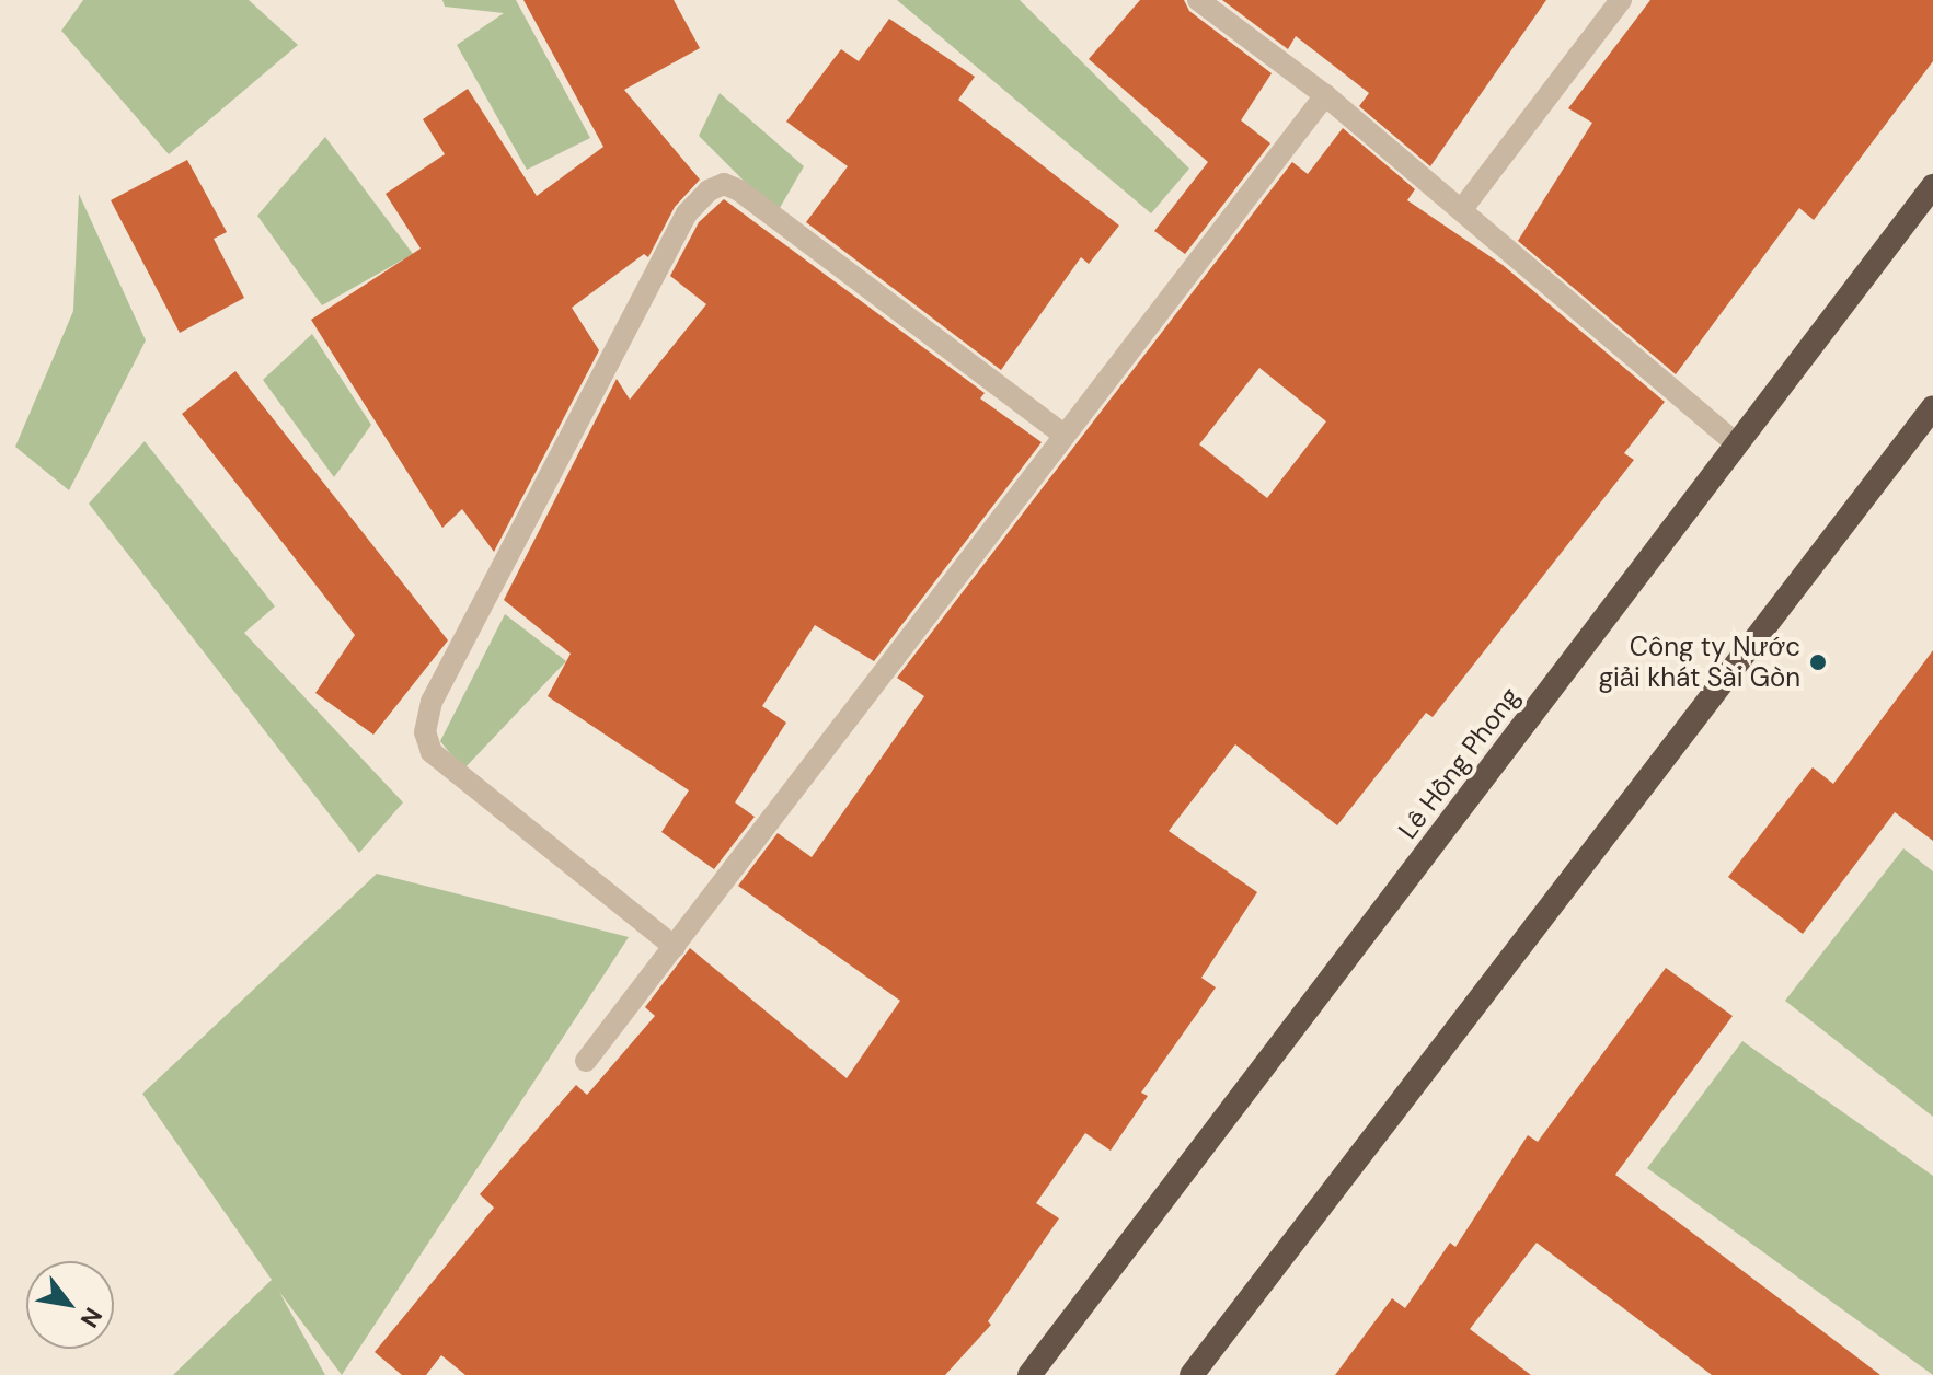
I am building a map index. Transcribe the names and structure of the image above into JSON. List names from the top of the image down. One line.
{"streets":{"highway":["Lê Hồng Phong"]},"places":["Công ty Nước giải khát Sài Gòn"],"north":"bottom right"}
